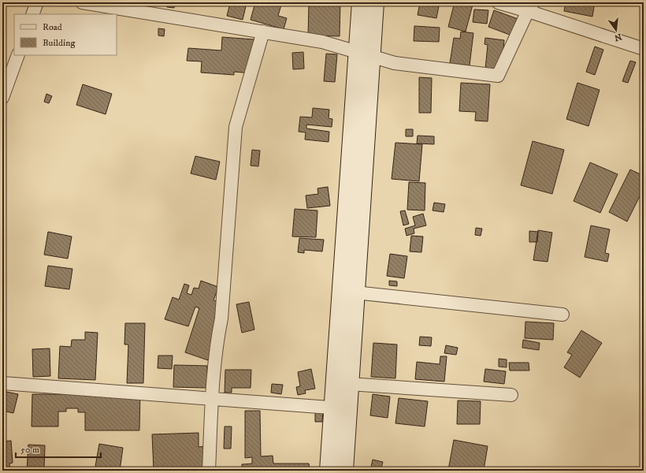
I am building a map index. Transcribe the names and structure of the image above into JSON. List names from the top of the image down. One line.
{"legend":["Road","Building"],"scale_bar":"50 m","north":"bottom"}
